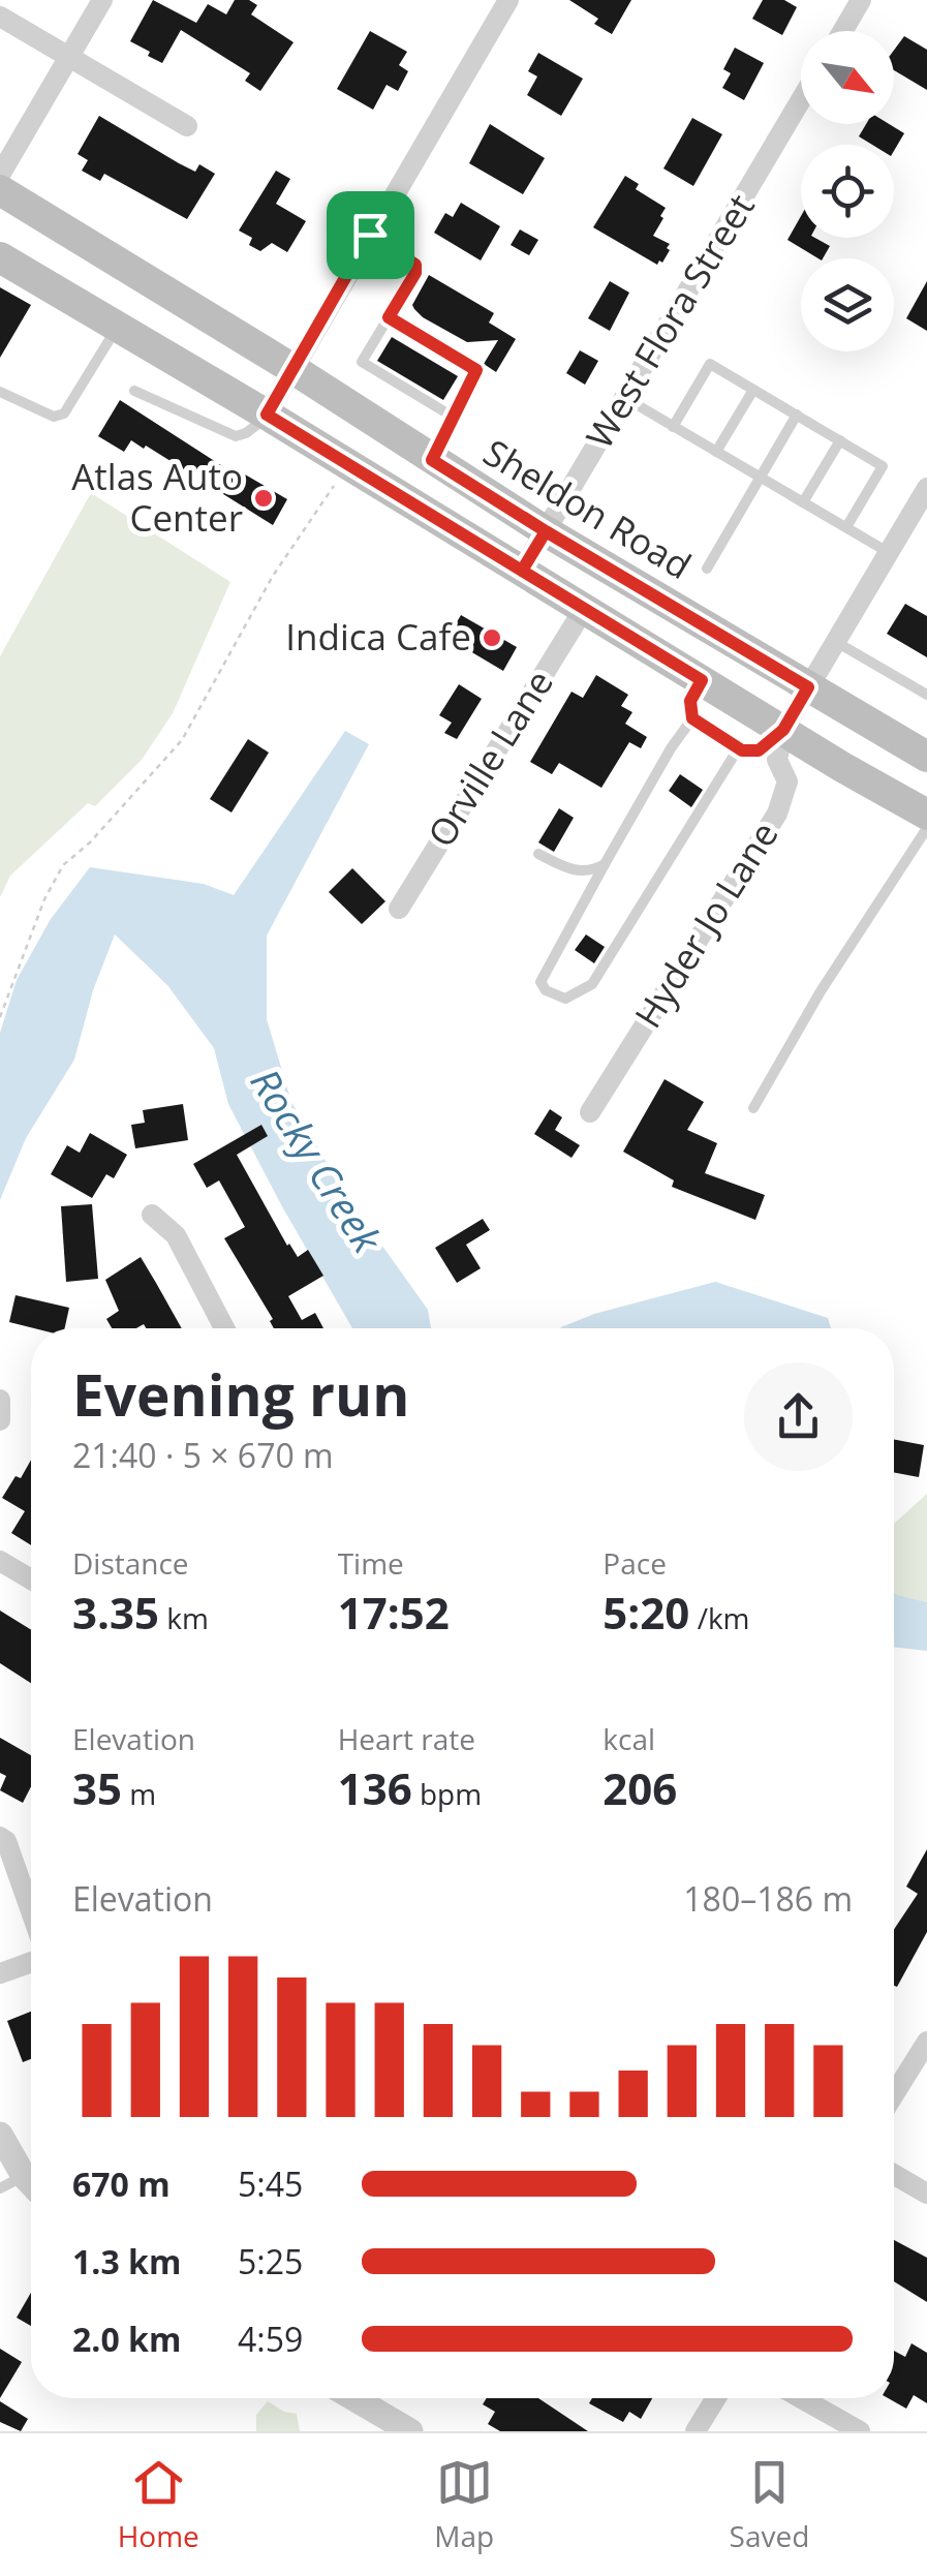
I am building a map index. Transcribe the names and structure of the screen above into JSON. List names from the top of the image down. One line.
{"streets":{"main road":["Sheldon Road"],"street":["West Flora Street","Orville Lane","Hyder Jo Lane"]},"crossings":[["West Flora Street","Sheldon Road"]],"water":["Rocky Creek"],"places":["Atlas Auto Center","Indica Cafe"],"north":"bottom right","page":{"heading":["Evening run","21:40 · 5 × 670 m"],"stats":[["Distance","3.35 km"],["Time","17:52"],["Pace","5:20 /km"],["Elevation","35 m"],["Heart rate","136 bpm"],["kcal","206"]],"chart":["Elevation","180–186 m"],"list":[{"name":"670 m","note":"5:45"},{"name":"1.3 km","note":"5:25"},{"name":"2.0 km","note":"4:59"}],"tabs":["Home","Map","Saved"]}}
